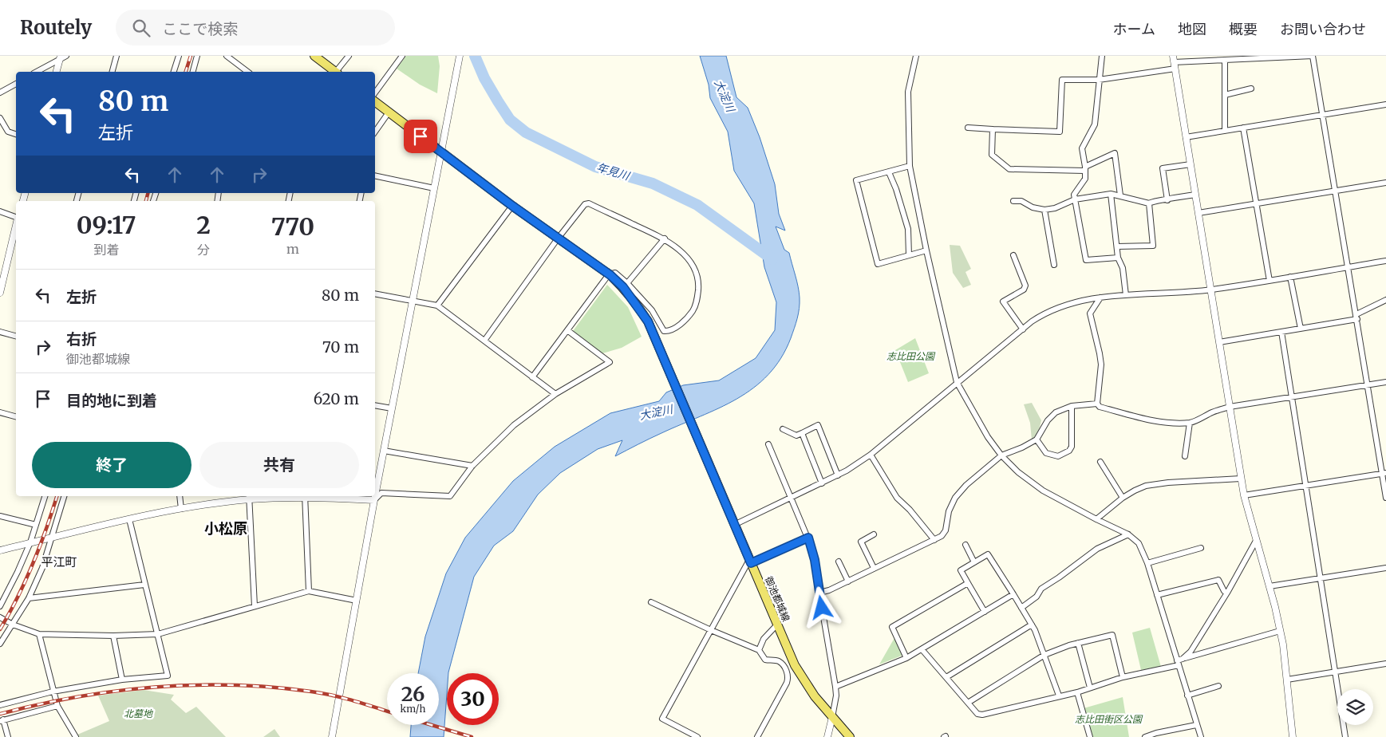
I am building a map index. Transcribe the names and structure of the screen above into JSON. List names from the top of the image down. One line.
{"streets":{"main road":["御池都城線"]},"districts":["小松原","平江町"],"water":["大淀川","年見川"],"parks":["志比田公園","北墓地","志比田街区公園"],"page":{"header":"Routely","search":"ここで検索","nav":["ホーム","地図","概要","お問い合わせ"],"turn":["80 m","左折"],"eta":["09:17","到着","2","分","770","m"],"list":[{"name":"左折","value":"80 m"},{"name":"右折","note":"御池都城線","value":"70 m"},{"name":"目的地に到着","value":"620 m"}],"buttons":["終了","共有"],"speed":"26 km/h","limit":"30"}}
